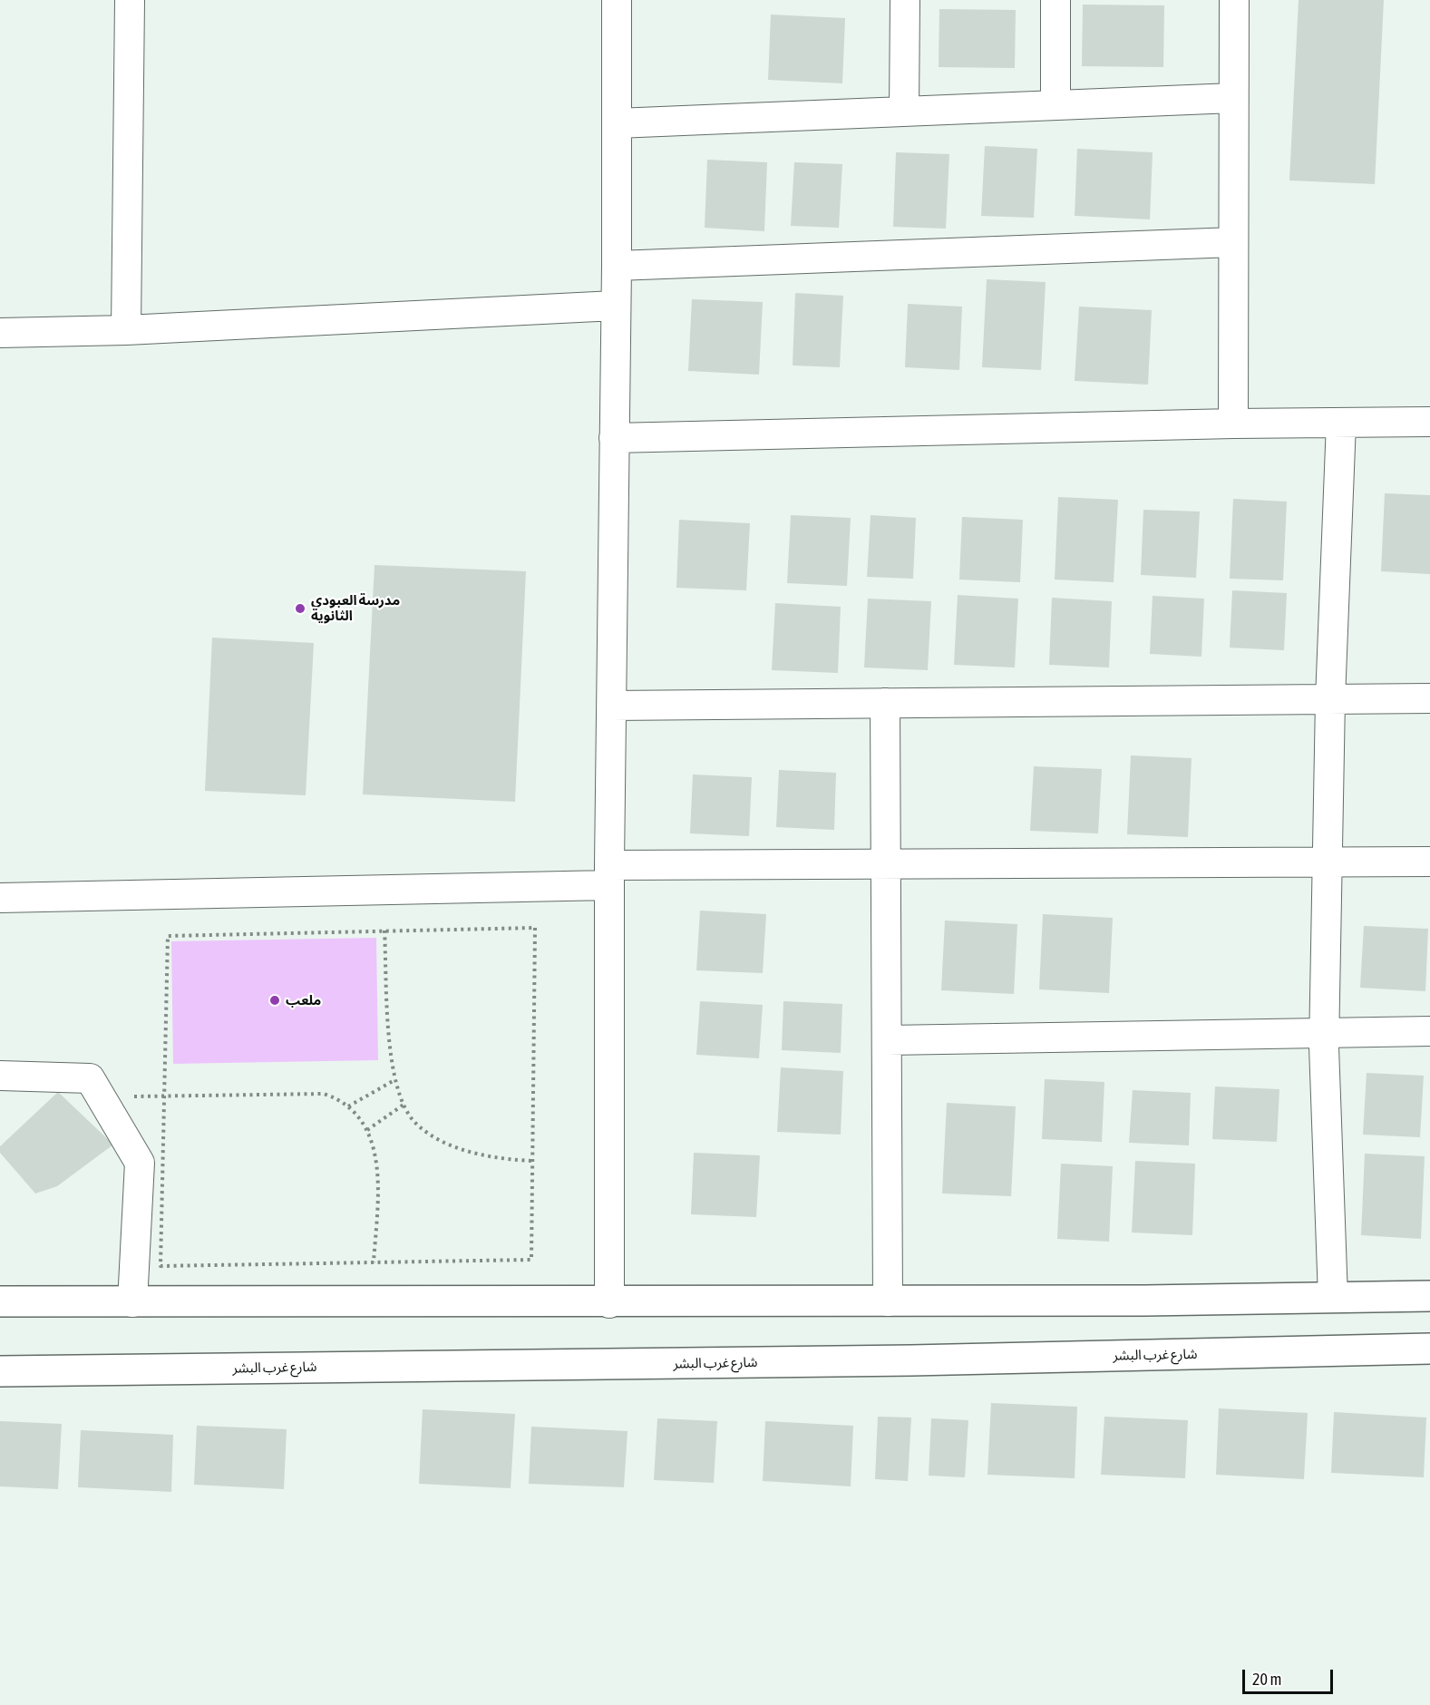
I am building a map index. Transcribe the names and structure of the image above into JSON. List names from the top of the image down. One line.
{"streets":{"street":["شارع غرب البشر"]},"places":["مدرسة العبودي الثانوية","ملعب"],"scale_bar":"20 m"}
